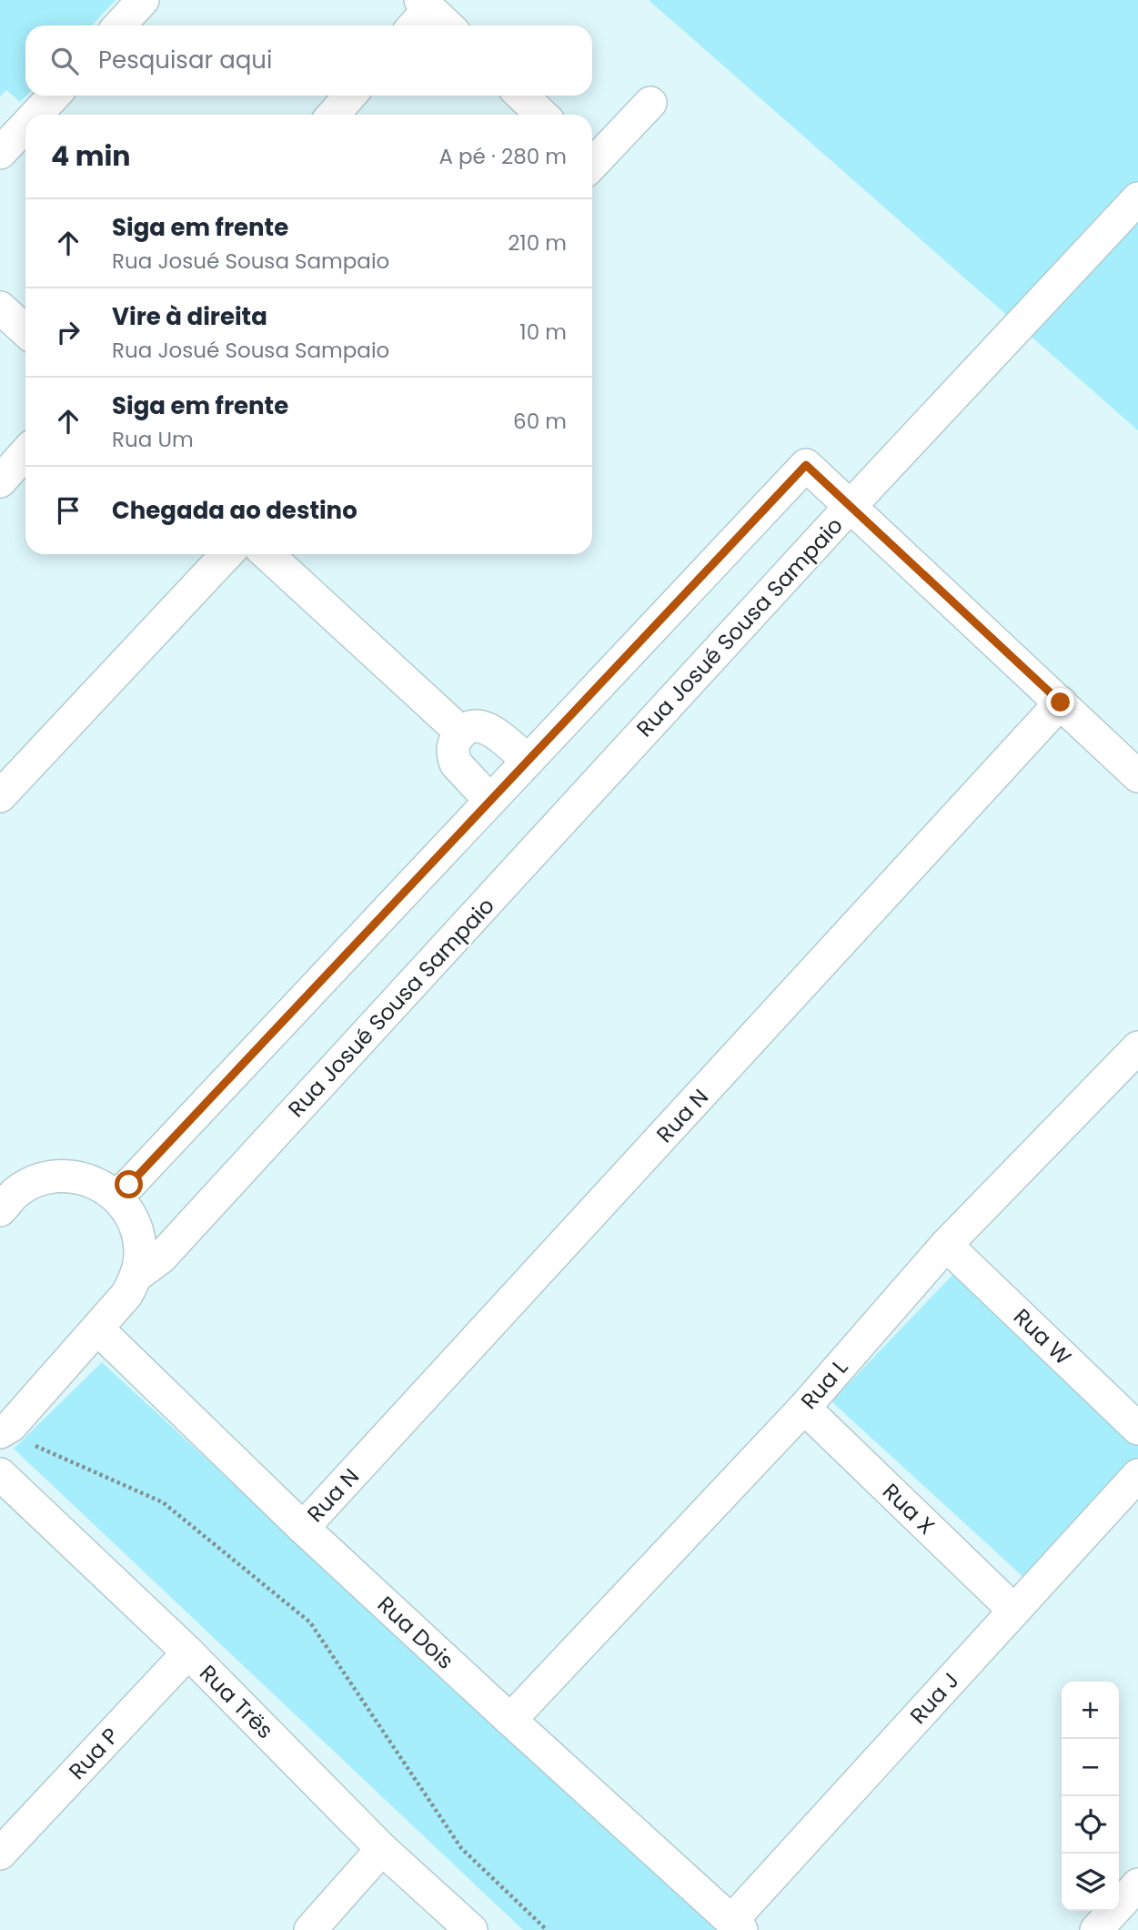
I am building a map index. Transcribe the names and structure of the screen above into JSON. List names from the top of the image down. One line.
{"streets":{"street":["Rua Josué Sousa Sampaio","Rua N","Rua W","Rua L","Rua X","Rua Dois","Rua J","Rua Trës","Rua P"]},"crossings":[["Rua Josué Sousa Sampaio","Rua Dois"],["Rua N","Rua Dois"],["Rua W","Rua L"],["Rua L","Rua X"],["Rua L","Rua Dois"],["Rua X","Rua J"],["Rua Dois","Rua J"],["Rua Trës","Rua P"]],"page":{"search":"Pesquisar aqui","heading":["4 min","A pé · 280 m"],"list":[["Siga em frente","Rua Josué Sousa Sampaio","210 m"],["Vire à direita","Rua Josué Sousa Sampaio","10 m"],["Siga em frente","Rua Um","60 m"],"Chegada ao destino"],"map_buttons":["+","−"]}}
